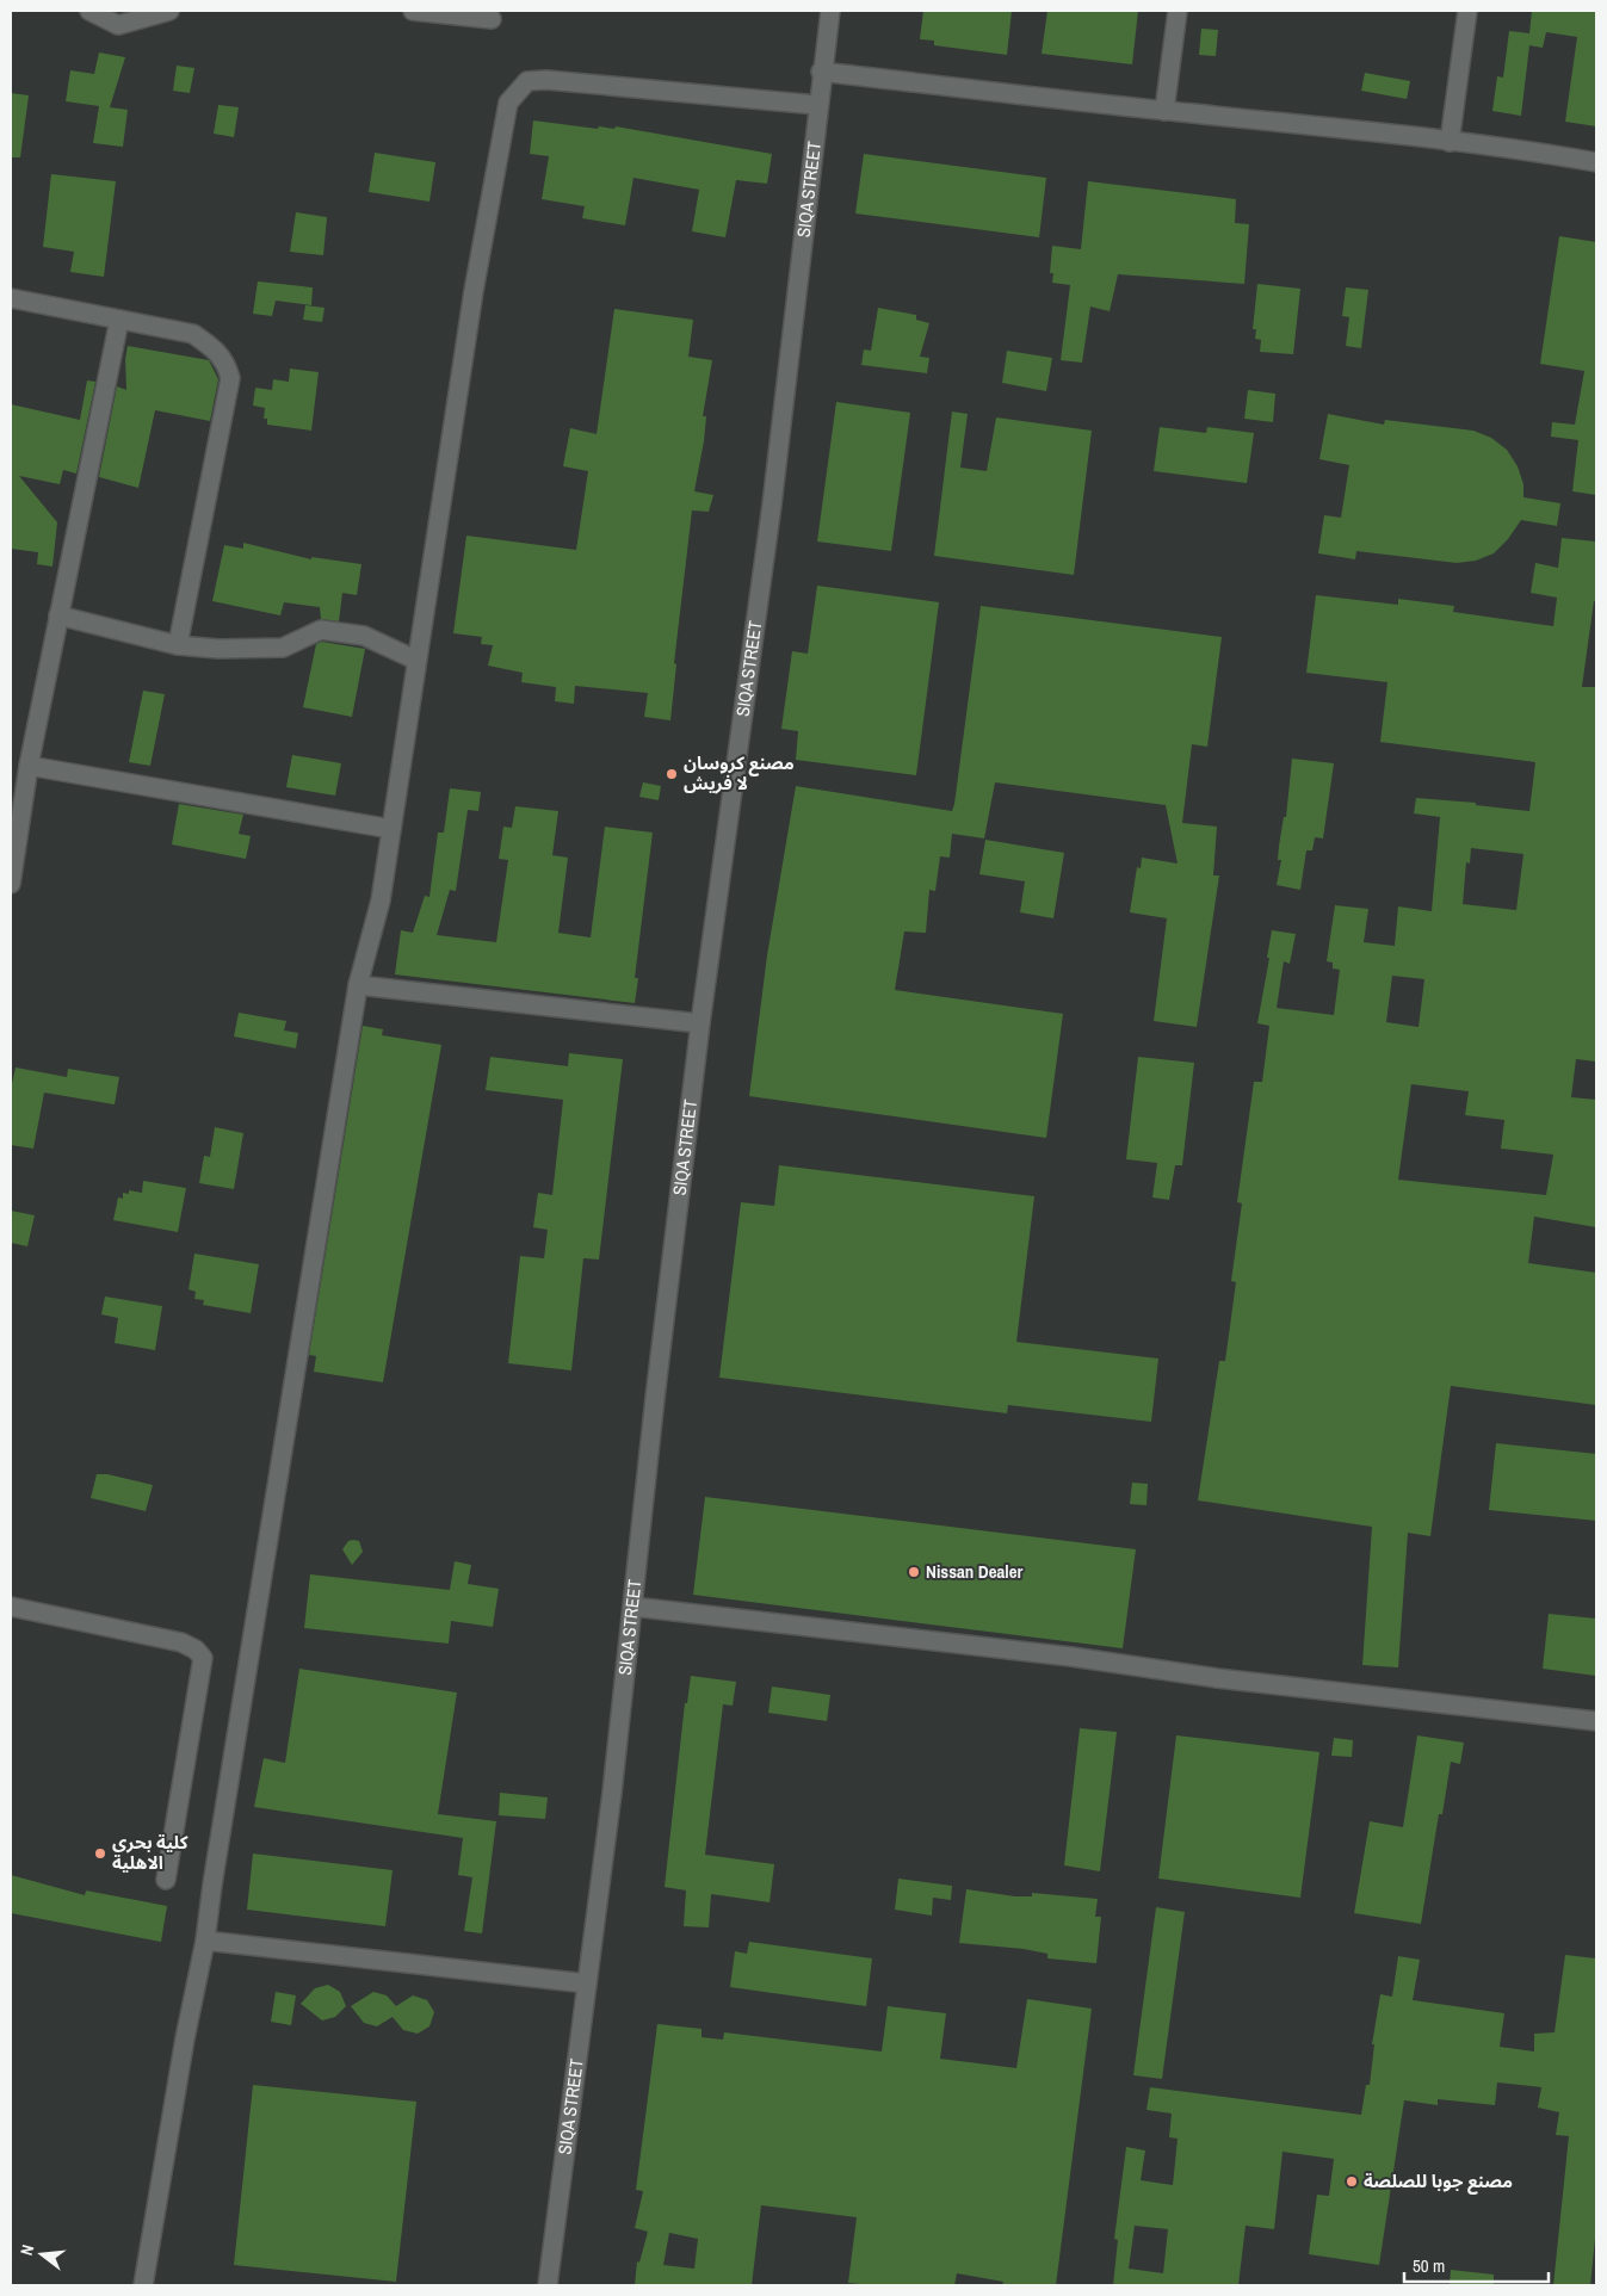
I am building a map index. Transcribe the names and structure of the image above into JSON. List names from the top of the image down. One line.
{"streets":{"street":["SIQA STREET"]},"places":["مصنع كروسان لا فريش","Nissan Dealer","كلية بحري الاهلية","مصنع جوبا للصلصة"],"scale_bar":"50 m","north":"left"}
